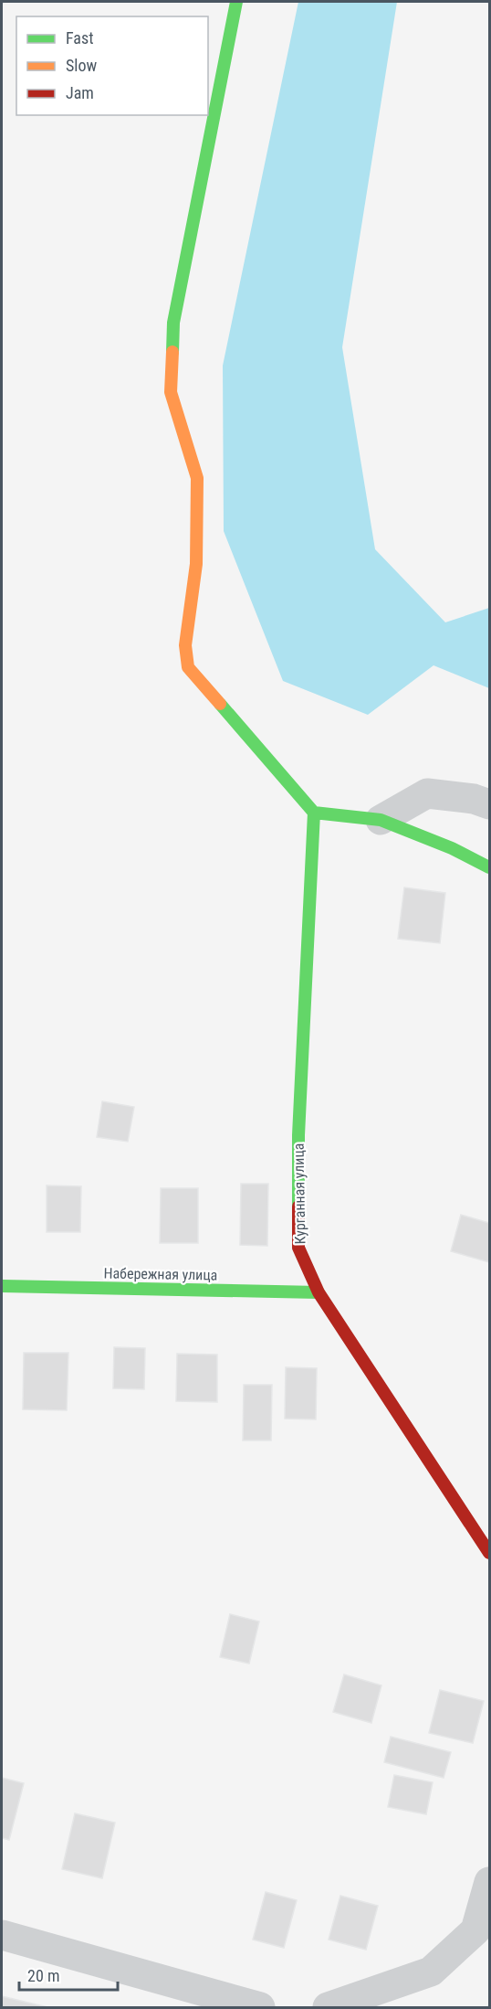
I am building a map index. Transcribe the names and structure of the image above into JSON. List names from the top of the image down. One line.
{"streets":{"street":["Курганная улица","Набережная улица"]},"crossings":[["Курганная улица","Набережная улица"]],"legend":["Fast","Slow","Jam"],"scale_bar":"20 m"}
